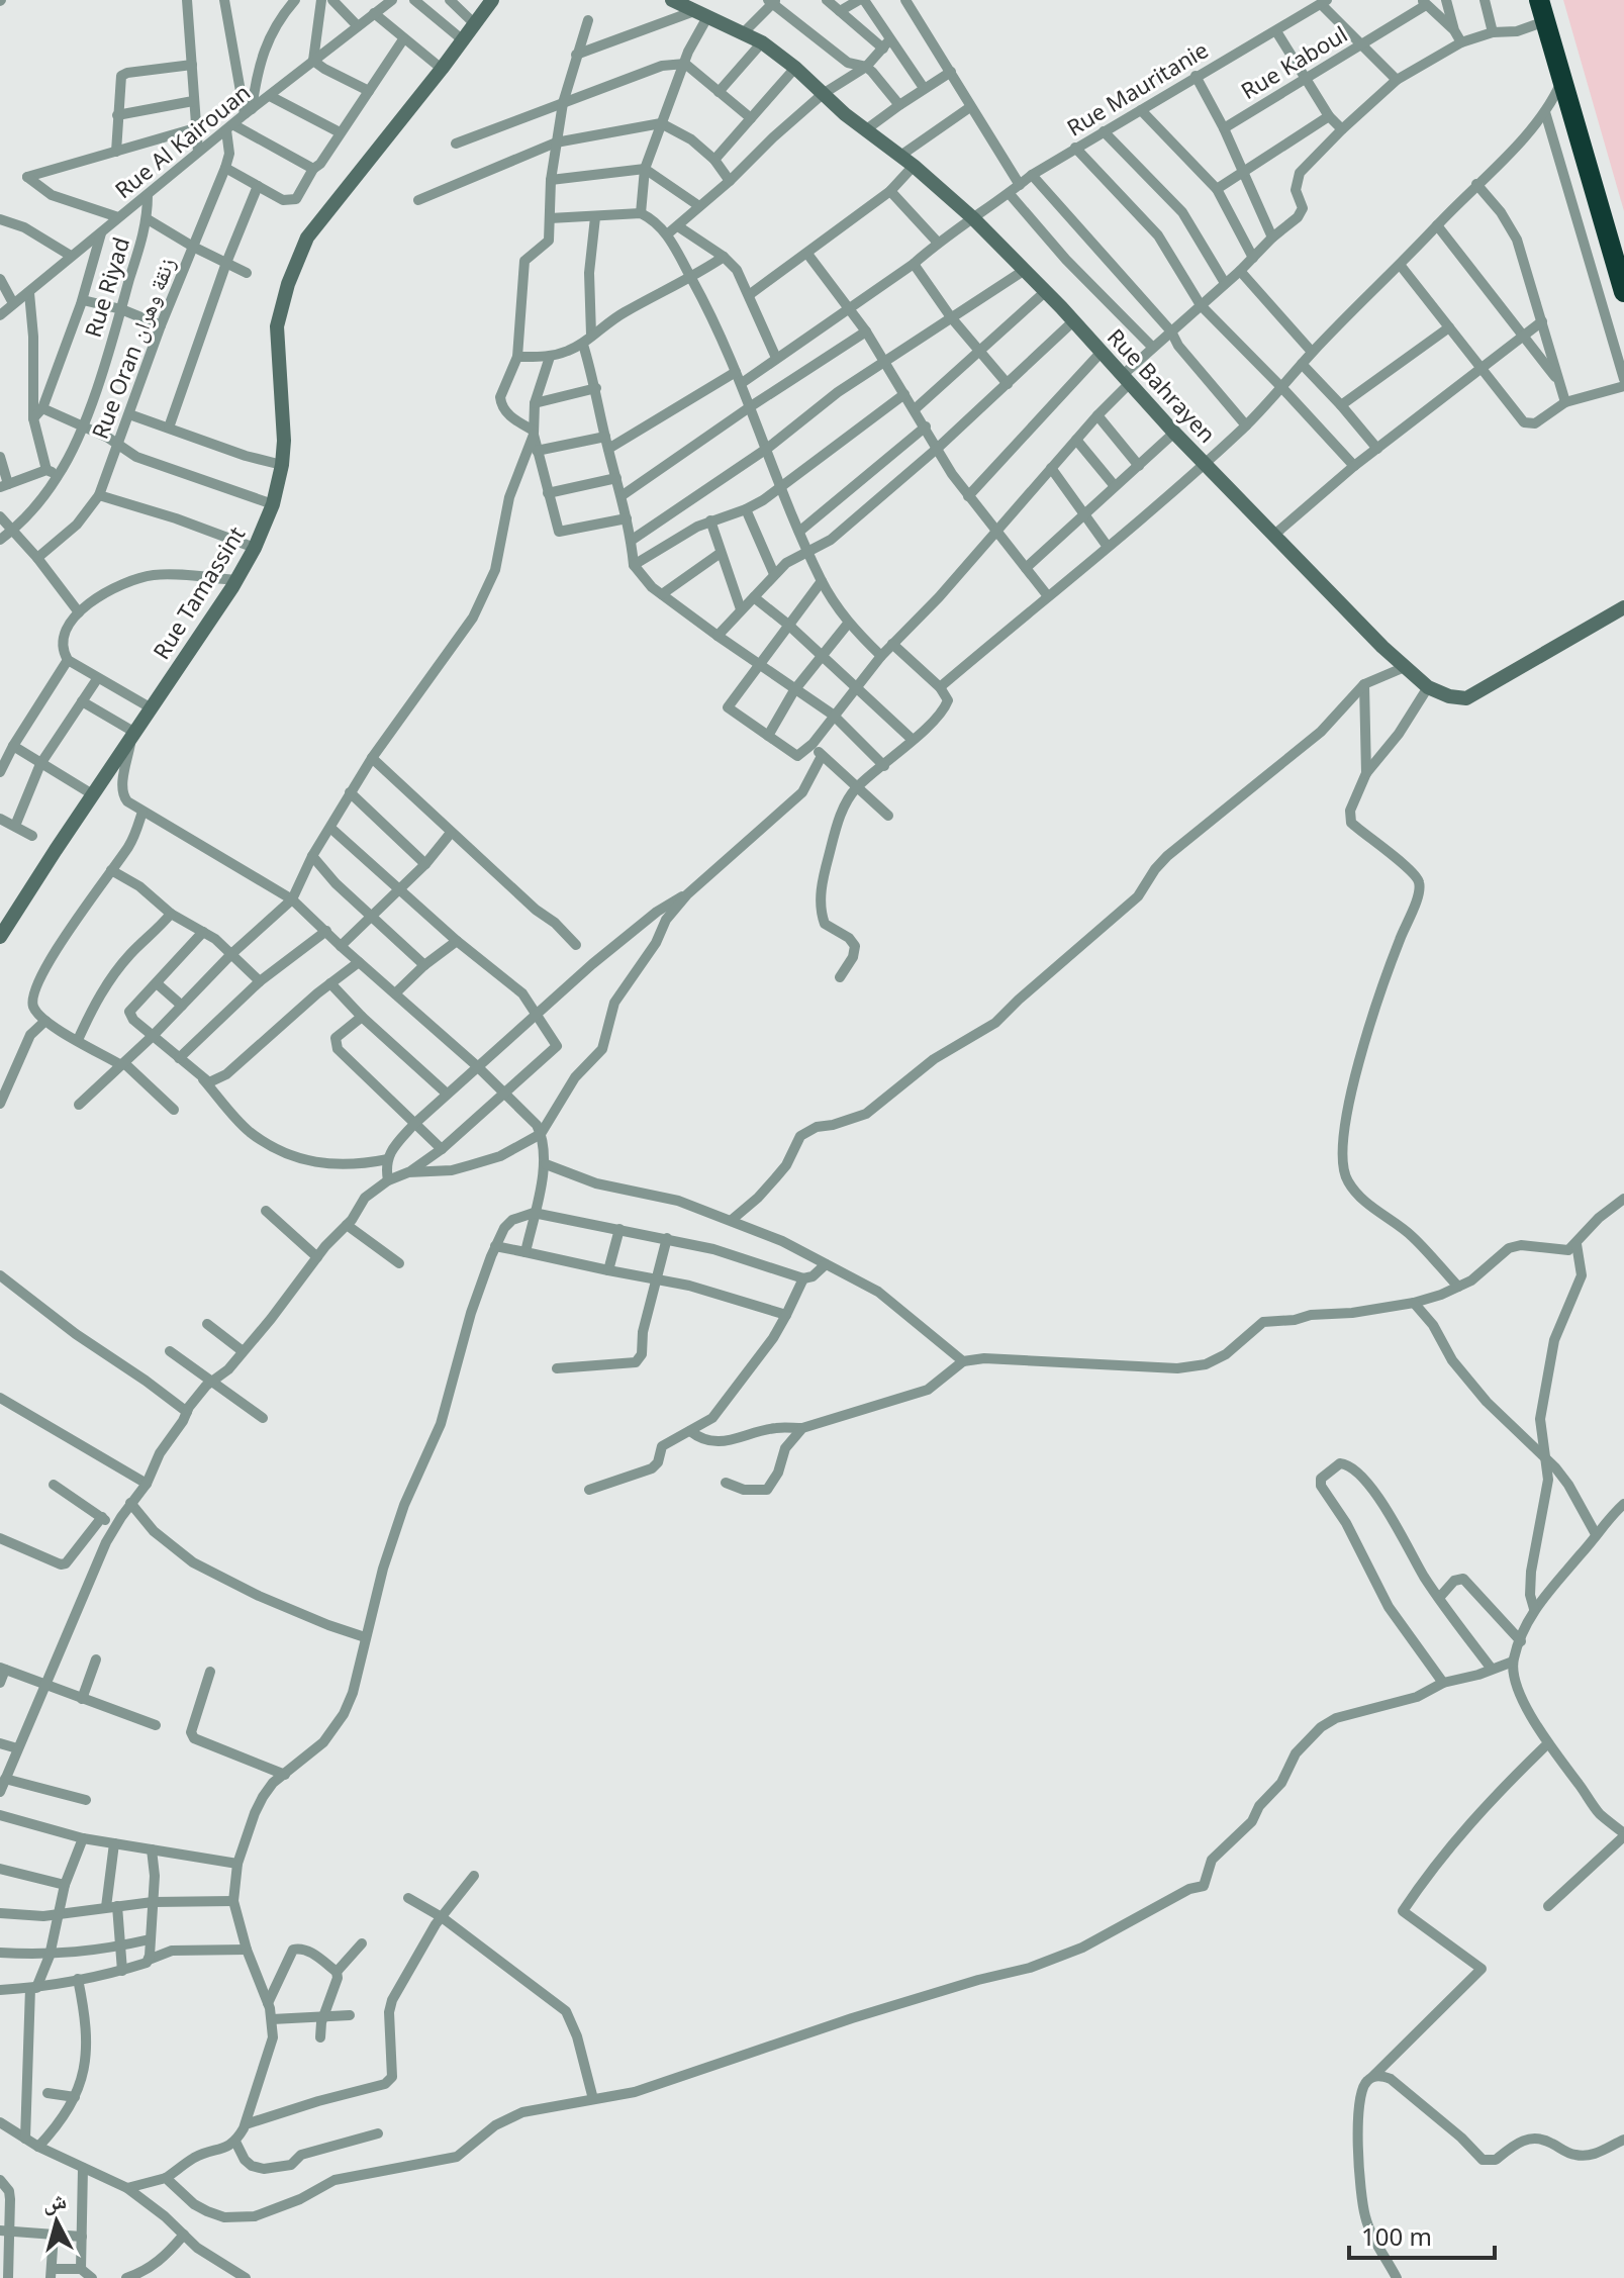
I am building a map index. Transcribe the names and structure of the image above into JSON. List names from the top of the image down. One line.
{"streets":{"street":["Rue Kaboul","Rue Mauritanie","Rue Al Kairouan","Rue Riyad","Rue Oran زنقة وهران","Rue Bahrayen","Rue Tamassint"]},"crossings":[["Rue Mauritanie","Rue Bahrayen"],["Rue Al Kairouan","Rue Riyad"],["Rue Al Kairouan","Rue Oran زنقة وهران"]],"scale_bar":"100 m","north":"top"}
